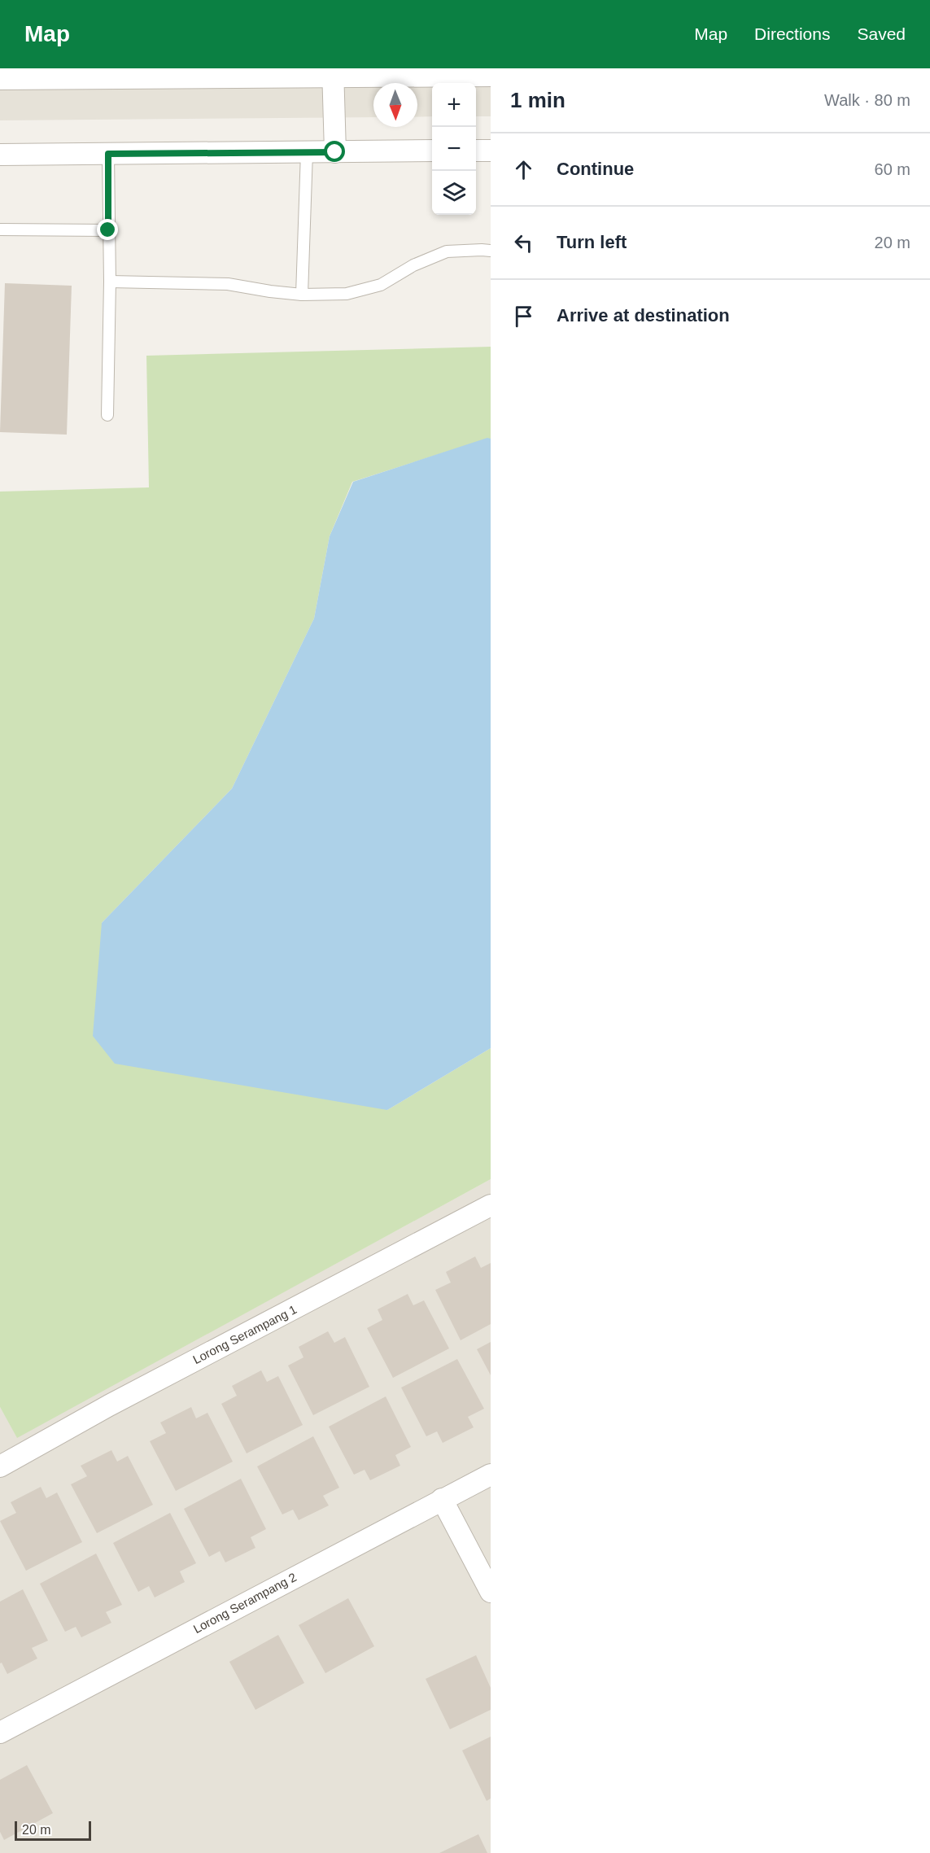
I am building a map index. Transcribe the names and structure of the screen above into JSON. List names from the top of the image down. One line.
{"streets":{"street":["Lorong Serampang 1","Lorong Serampang 2"]},"scale_bar":"20 m","north":"bottom","page":{"header":"Map","nav":["Map","Directions","Saved"],"heading":["1 min","Walk · 80 m"],"map_buttons":["+","−"],"list":[["Continue","60 m"],["Turn left","20 m"],"Arrive at destination"],"scale":"20 m"}}
